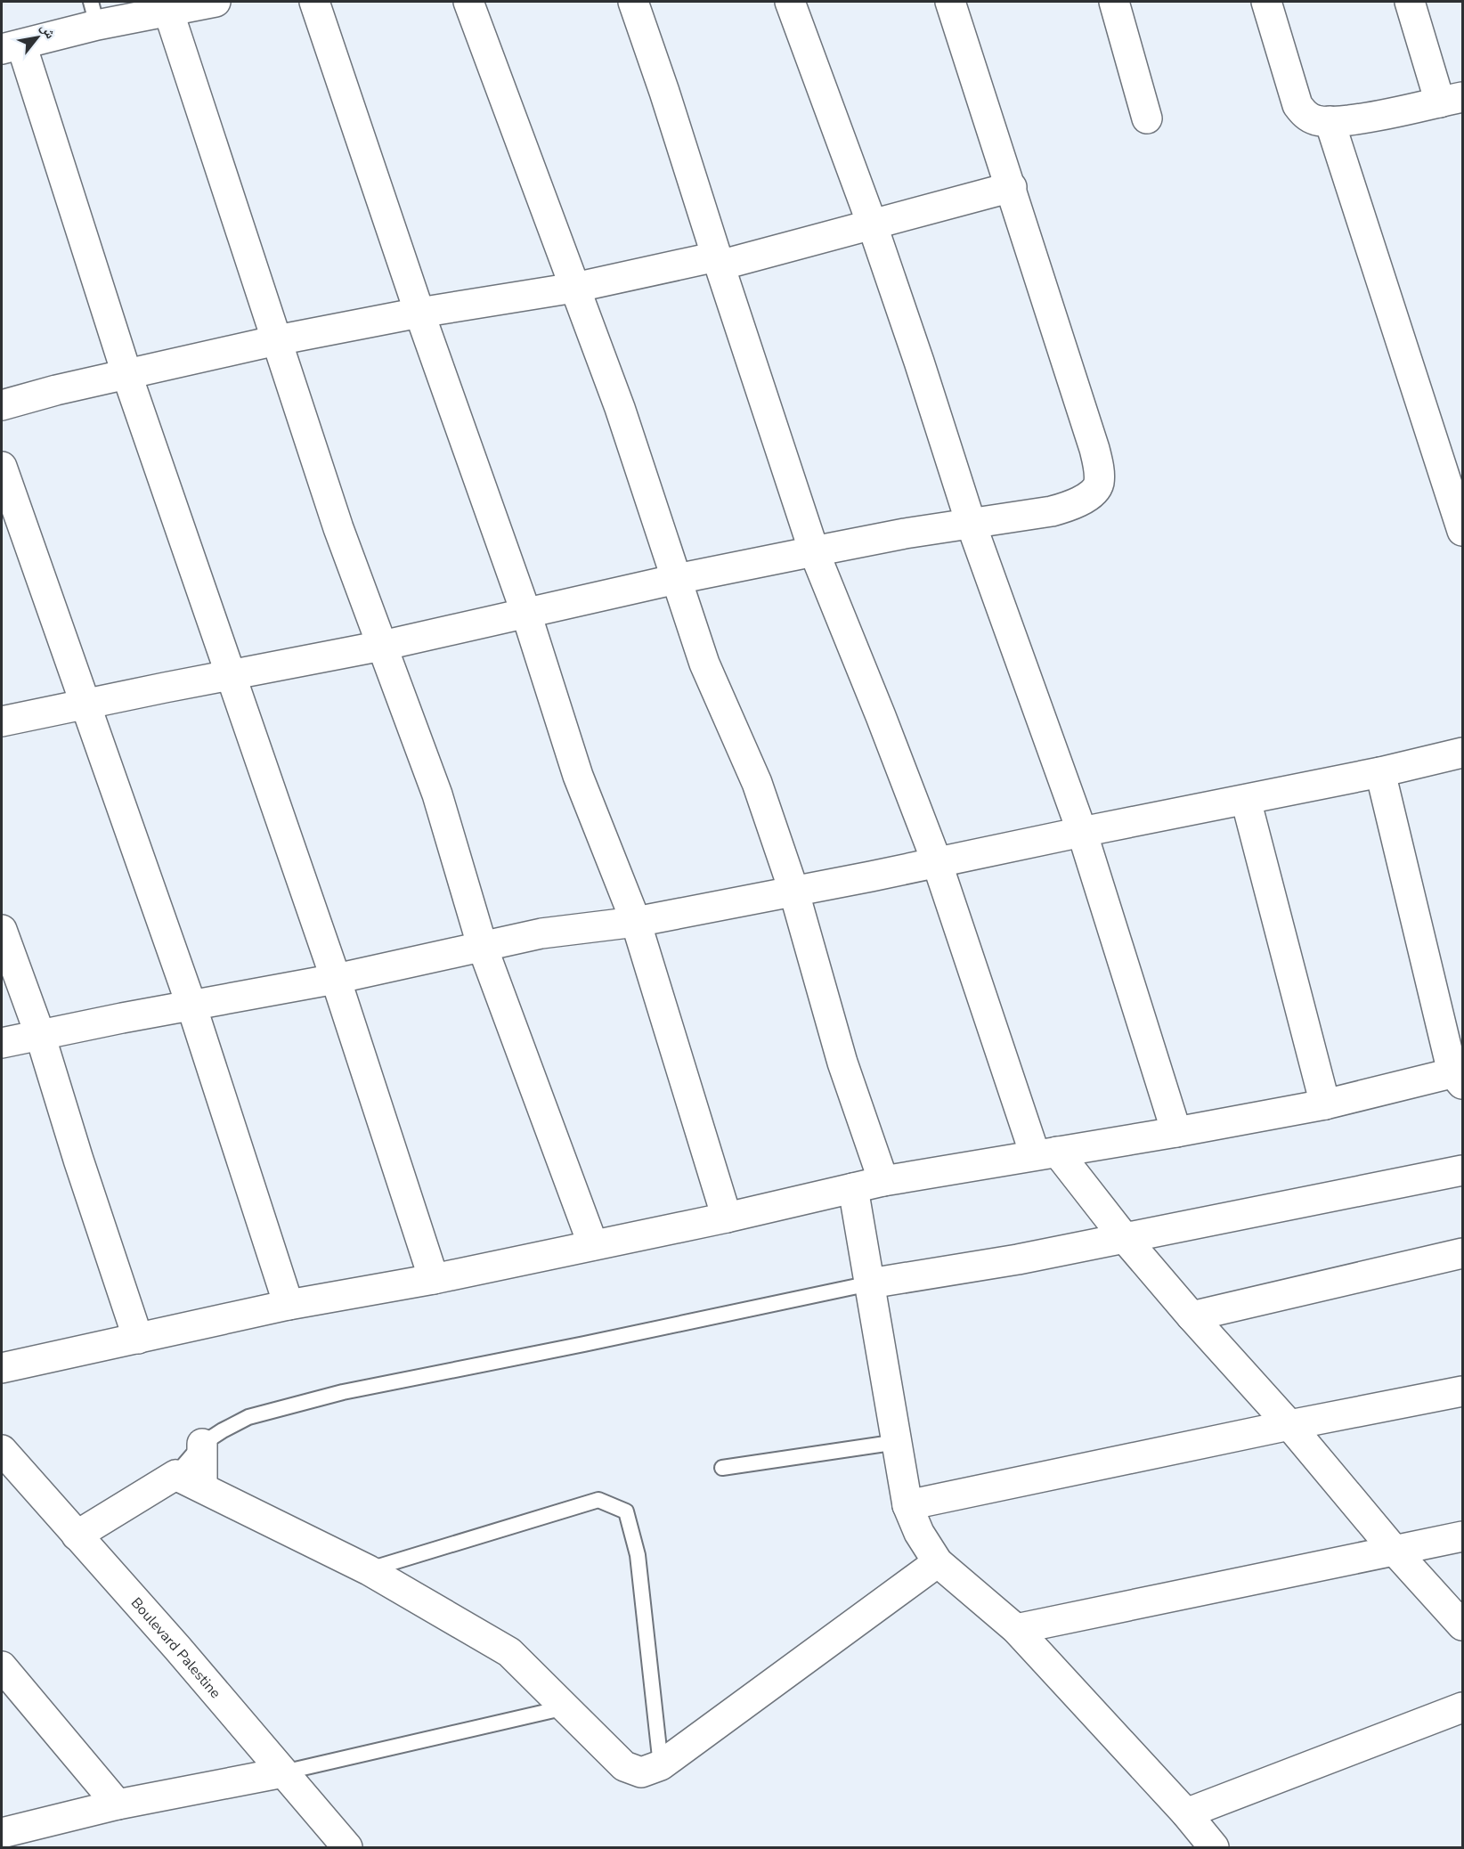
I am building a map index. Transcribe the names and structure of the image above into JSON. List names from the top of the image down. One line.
{"streets":{"street":["Boulevard Palestine"]},"north":"top right"}
